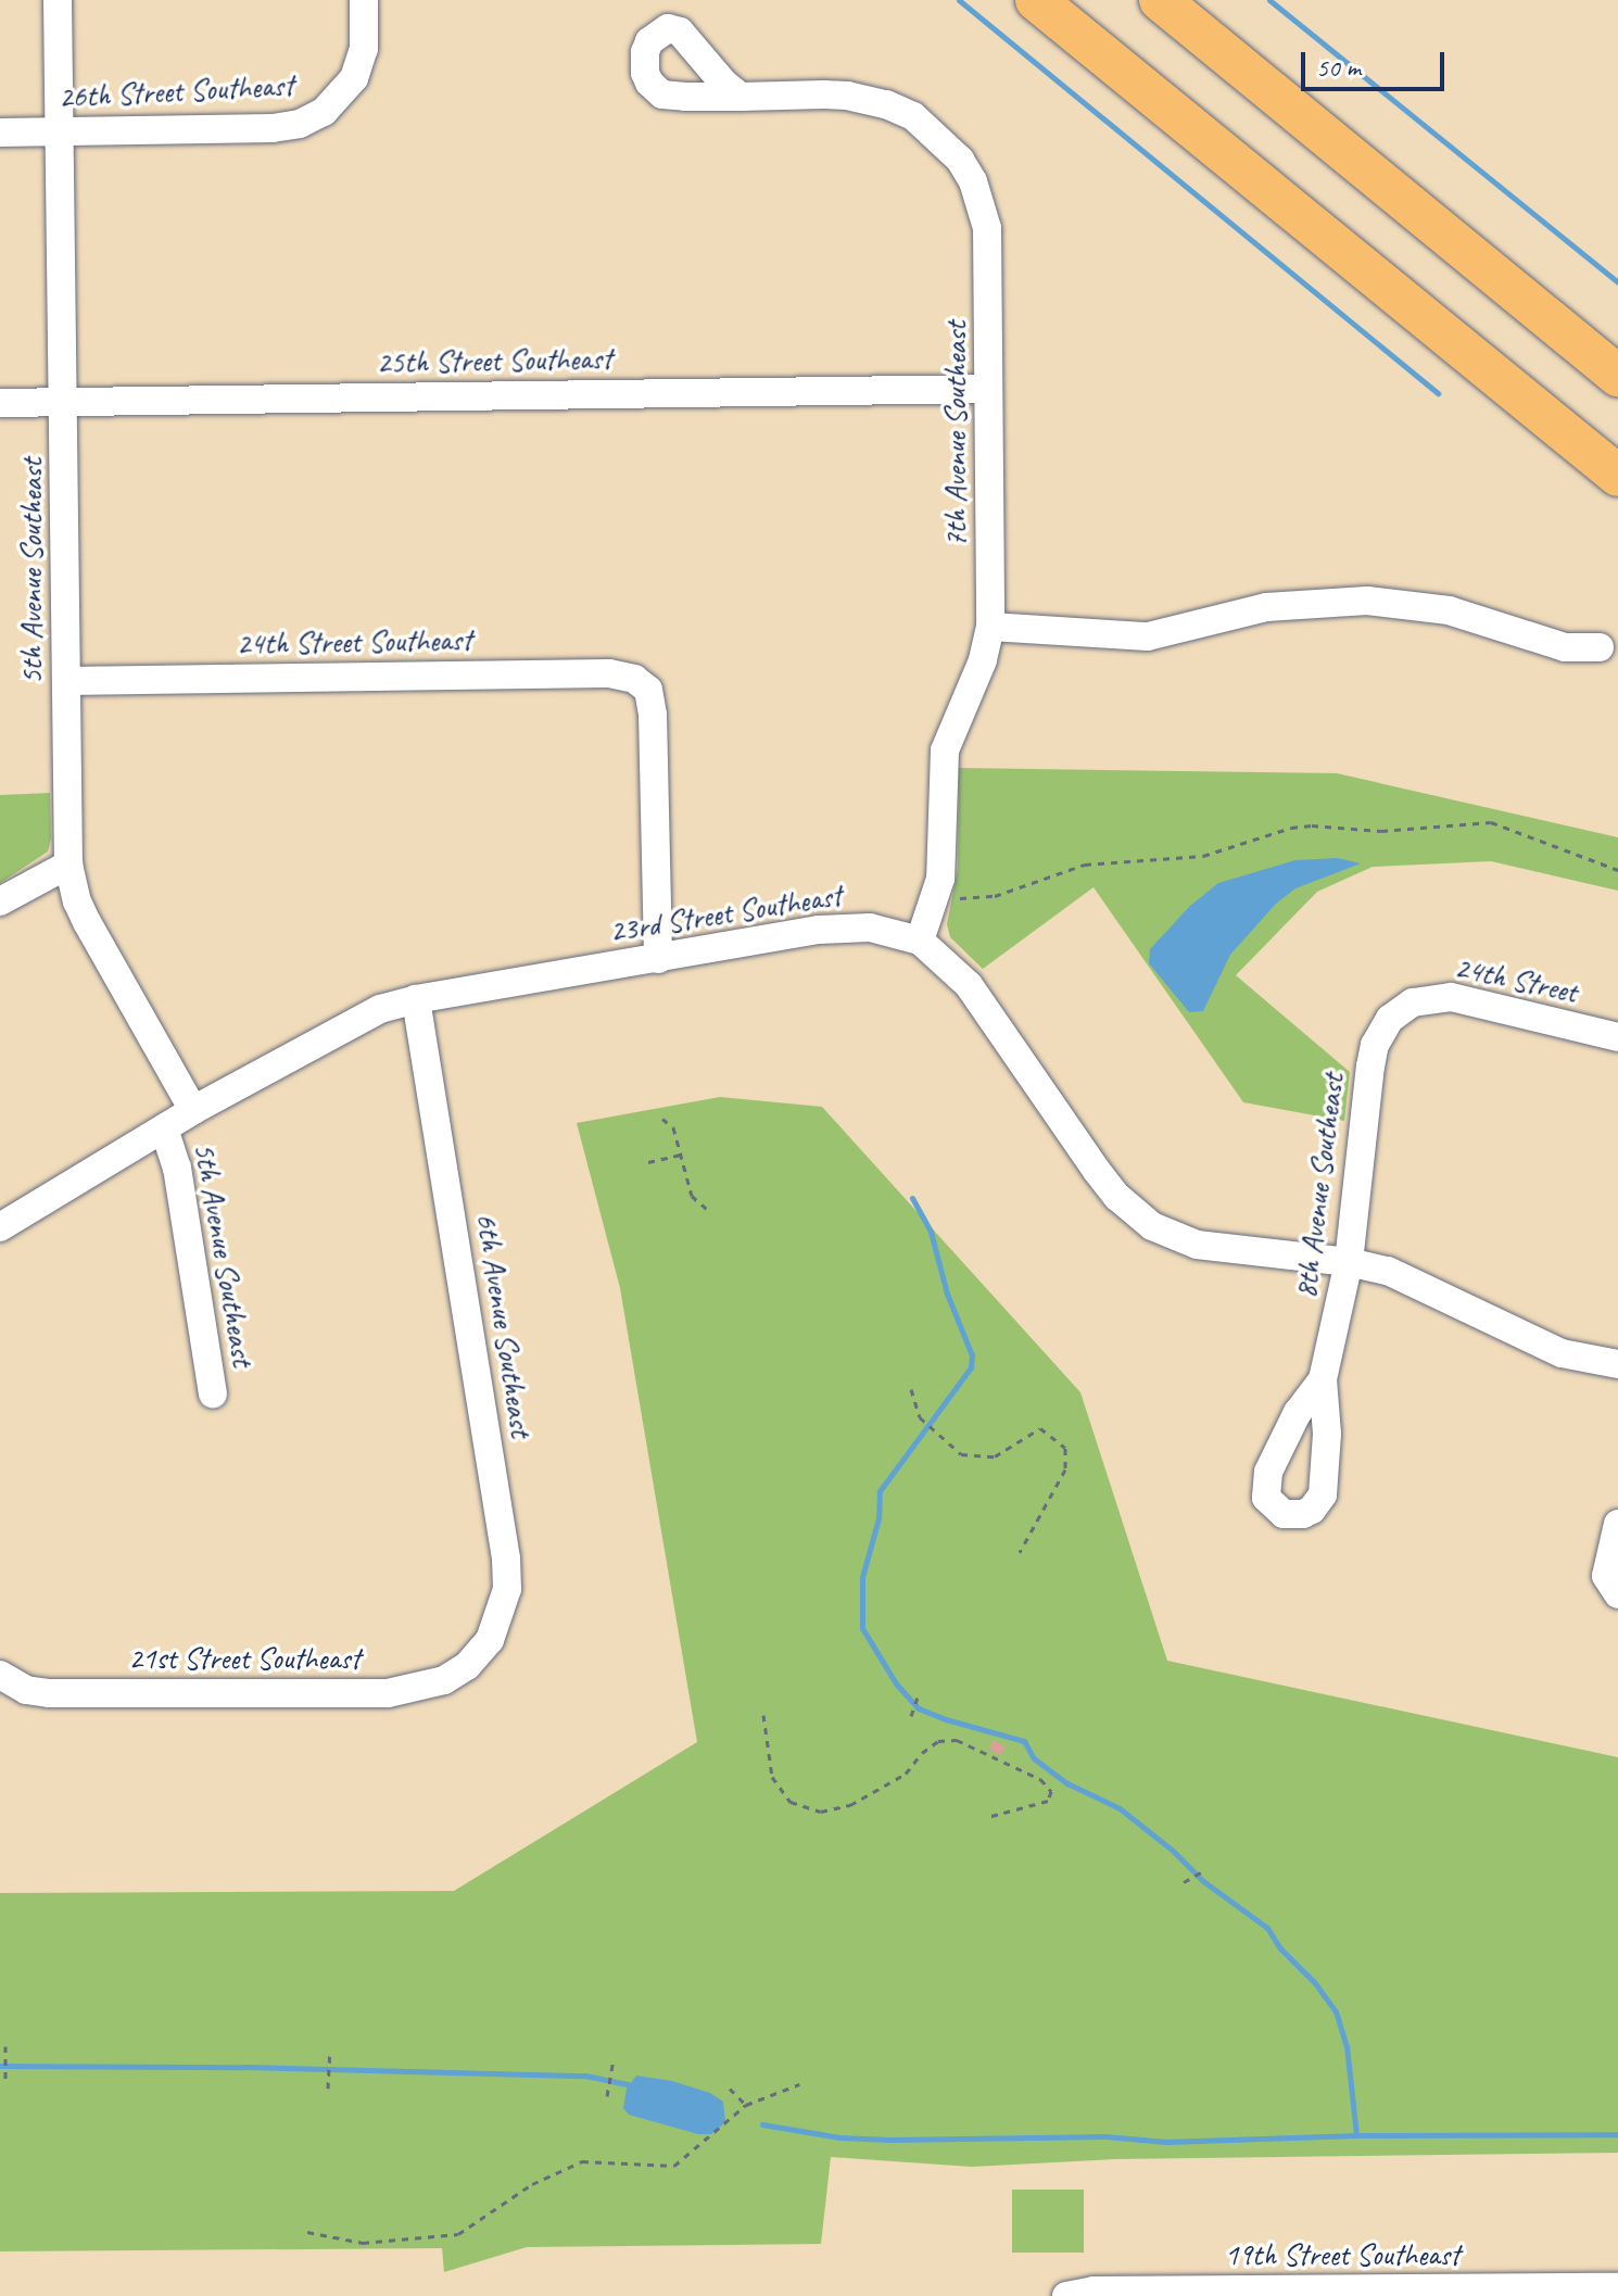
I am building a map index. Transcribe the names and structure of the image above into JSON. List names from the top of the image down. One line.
{"streets":{"street":["26th Street Southeast","25th Street Southeast","7th Avenue Southeast","5th Avenue Southeast","24th Street Southeast","23rd Street Southeast","24th Street","8th Avenue Southeast","6th Avenue Southeast","21st Street Southeast","19th Street Southeast"]},"crossings":[["26th Street Southeast","5th Avenue Southeast"],["25th Street Southeast","7th Avenue Southeast"],["25th Street Southeast","5th Avenue Southeast"],["7th Avenue Southeast","23rd Street Southeast"],["5th Avenue Southeast","24th Street Southeast"],["5th Avenue Southeast","23rd Street Southeast"],["24th Street Southeast","23rd Street Southeast"],["23rd Street Southeast","8th Avenue Southeast"],["23rd Street Southeast","6th Avenue Southeast"],["24th Street","8th Avenue Southeast"],["6th Avenue Southeast","21st Street Southeast"]],"scale_bar":"50 m"}
